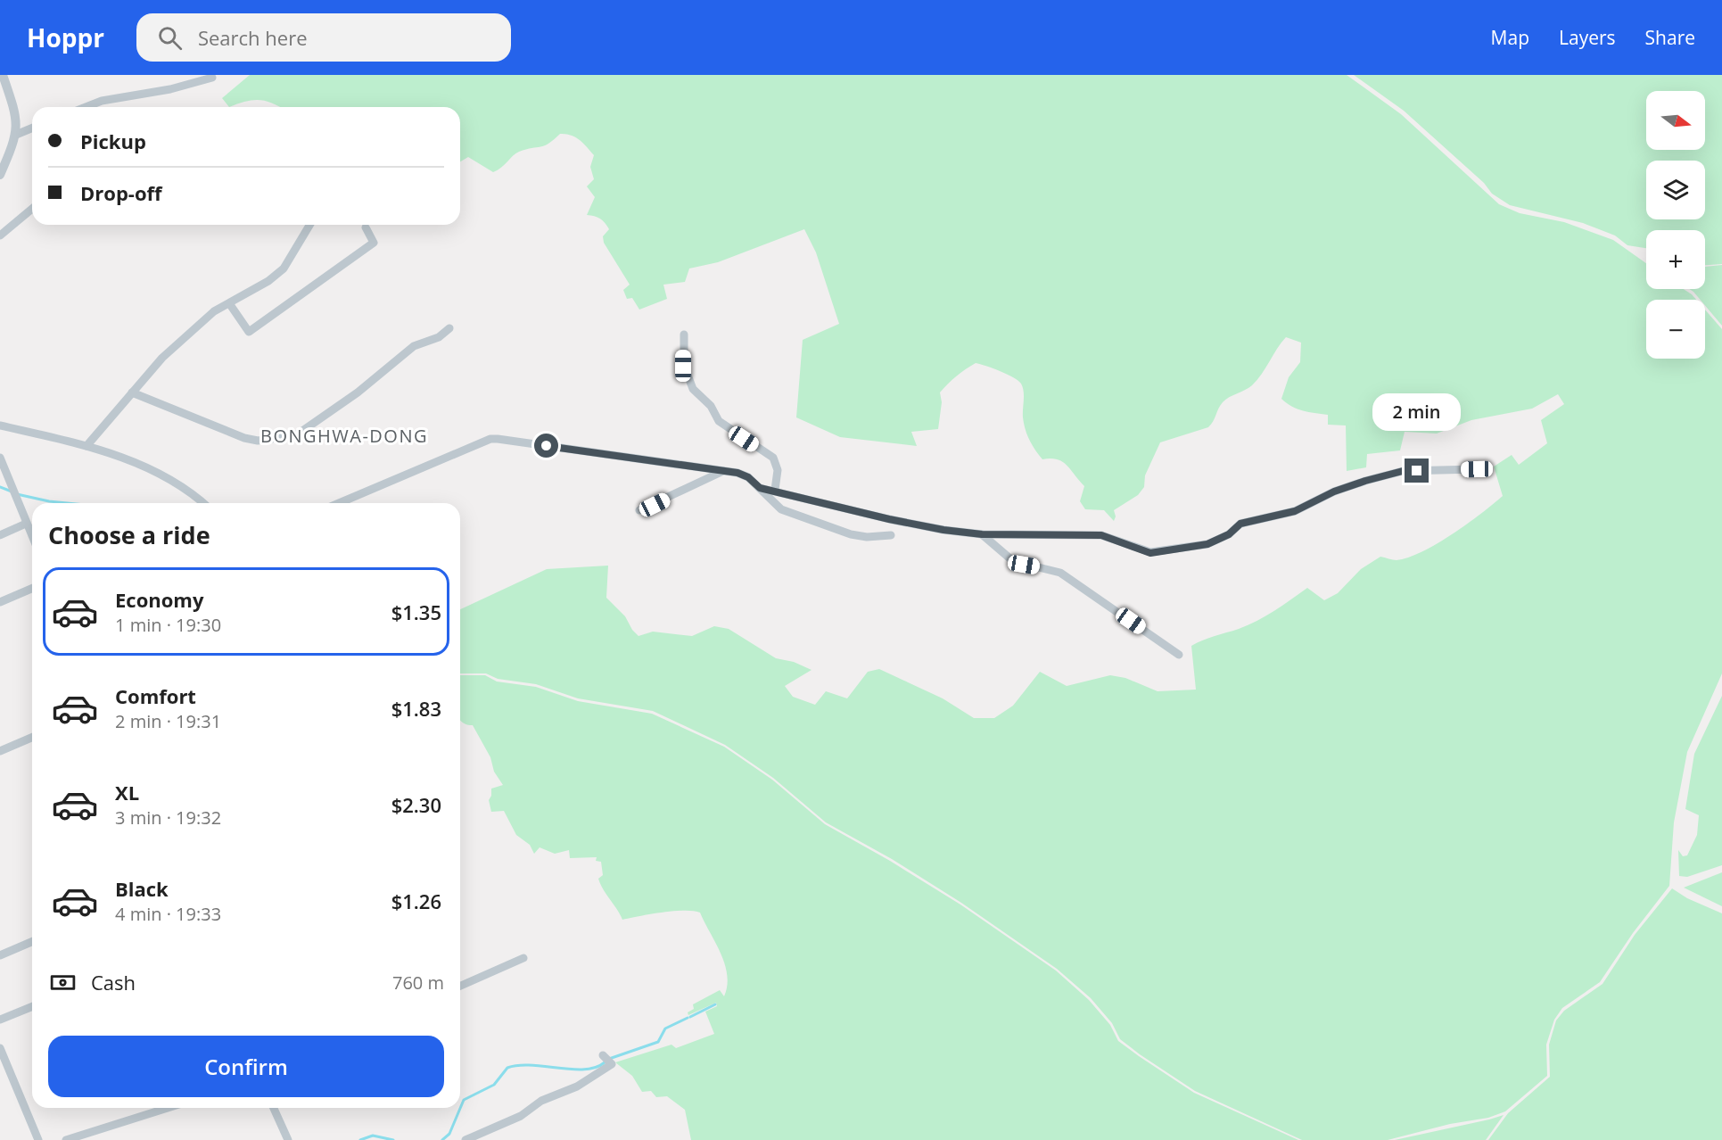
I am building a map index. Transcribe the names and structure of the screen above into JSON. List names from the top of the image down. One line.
{"districts":["BONGHWA-DONG"],"north":"right","page":{"header":"Hoppr","search":"Search here","nav":["Map","Layers","Share"],"map_buttons":["+","−"],"banner":["Pickup","Drop-off"],"bubble":"2 min","heading":"Choose a ride","list":[{"name":"Economy","note":"1 min · 19:30","value":"$1.35"},{"name":"Comfort","note":"2 min · 19:31","value":"$1.83"},{"name":"XL","note":"3 min · 19:32","value":"$2.30"},{"name":"Black","note":"4 min · 19:33","value":"$1.26"}],"pay":["Cash","760 m"],"buttons":"Confirm"}}
